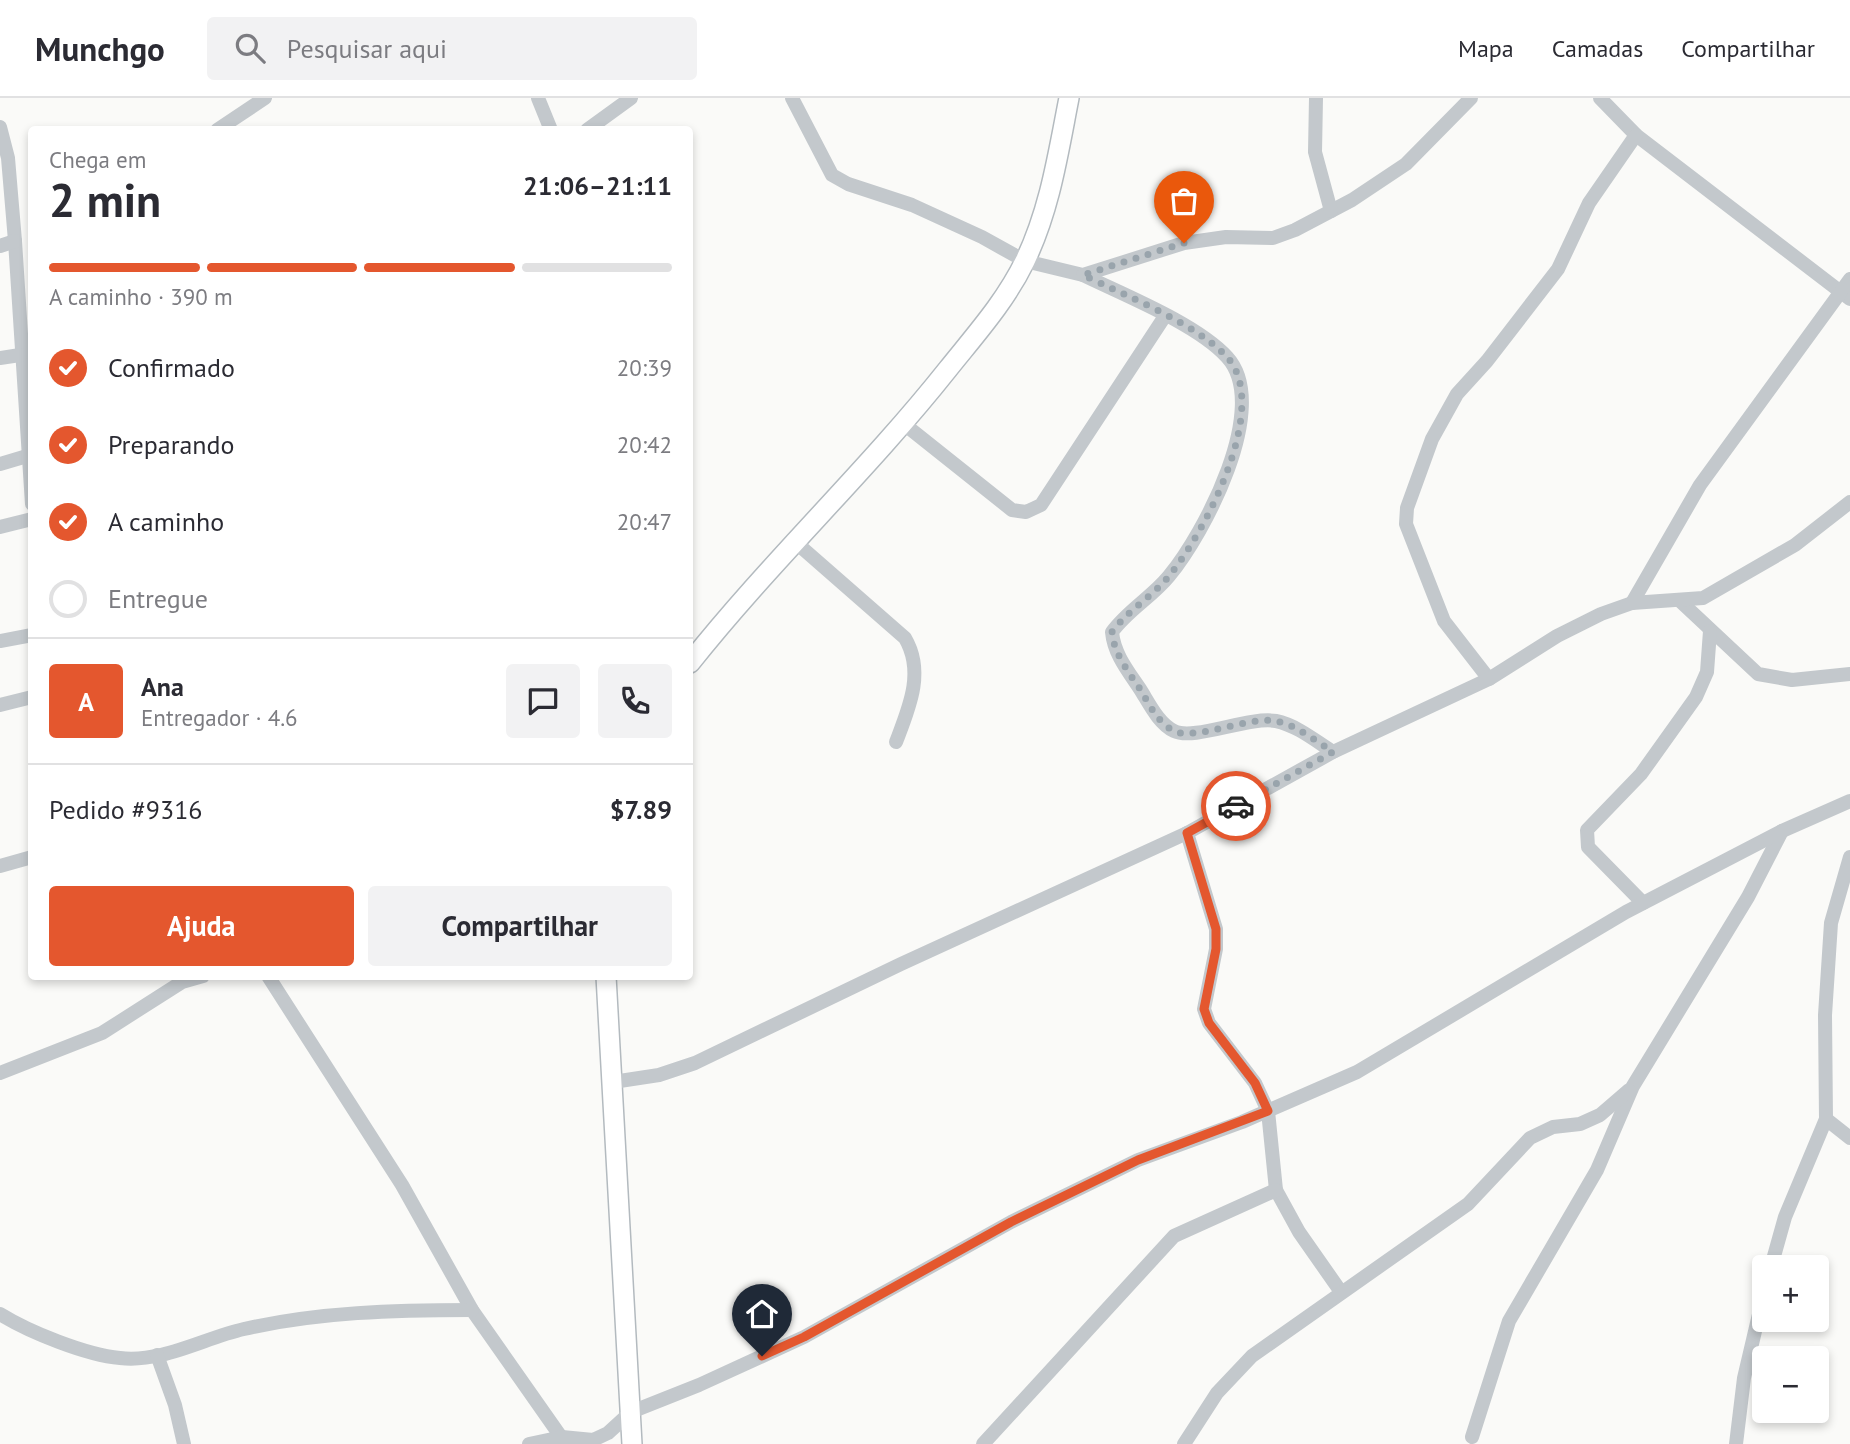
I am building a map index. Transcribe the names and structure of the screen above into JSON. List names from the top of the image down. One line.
{"page":{"header":"Munchgo","search":"Pesquisar aqui","nav":["Mapa","Camadas","Compartilhar"],"heading":["2 min","Chega em","21:06–21:11"],"panel":["Ana","Entregador · 4.6","Pedido #9316","$7.89"],"bar":"A caminho · 390 m","list":[["Confirmado","20:39"],["Preparando","20:42"],["A caminho","20:47"],"Entregue"],"round":"A","buttons":["Ajuda","Compartilhar"],"map_buttons":["+","−"]}}
